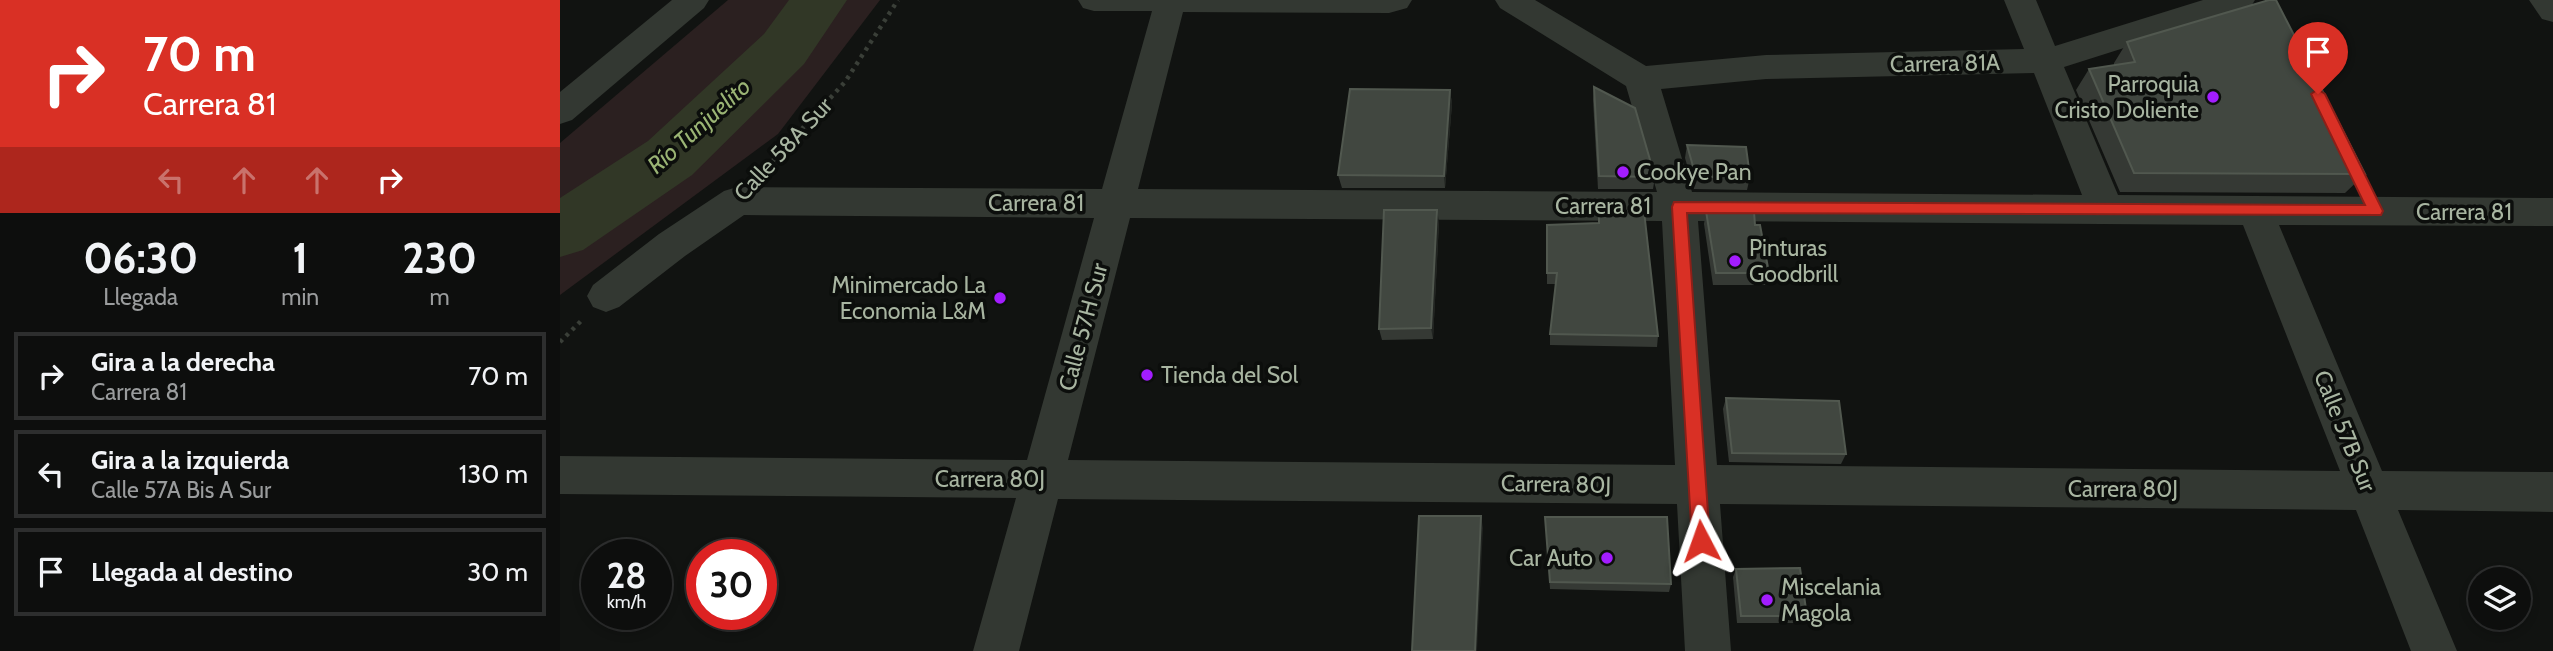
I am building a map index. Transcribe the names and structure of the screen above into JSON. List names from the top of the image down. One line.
{"streets":{"street":["Carrera 81A","Calle 58A Sur","Carrera 81","Calle 57H Sur","Calle 57B Sur","Carrera 80J"]},"crossings":[["Calle 58A Sur","Carrera 81"],["Carrera 81","Calle 57H Sur"],["Carrera 81","Calle 57B Sur"],["Calle 57H Sur","Carrera 80J"],["Calle 57B Sur","Carrera 80J"]],"water":["Río Tunjuelito"],"places":["Parroquia Cristo Doliente","Cookye Pan","Pinturas Goodbrill","Minimercado La Economia L&M","Tienda del Sol","Car Auto","Miscelania Magola"],"page":{"turn":["70 m","Carrera 81"],"eta":["06:30","Llegada","1","min","230","m"],"list":[{"name":"Gira a la derecha","note":"Carrera 81","value":"70 m"},{"name":"Gira a la izquierda","note":"Calle 57A Bis A Sur","value":"130 m"},{"name":"Llegada al destino","value":"30 m"}],"speed":"28 km/h","limit":"30"}}
